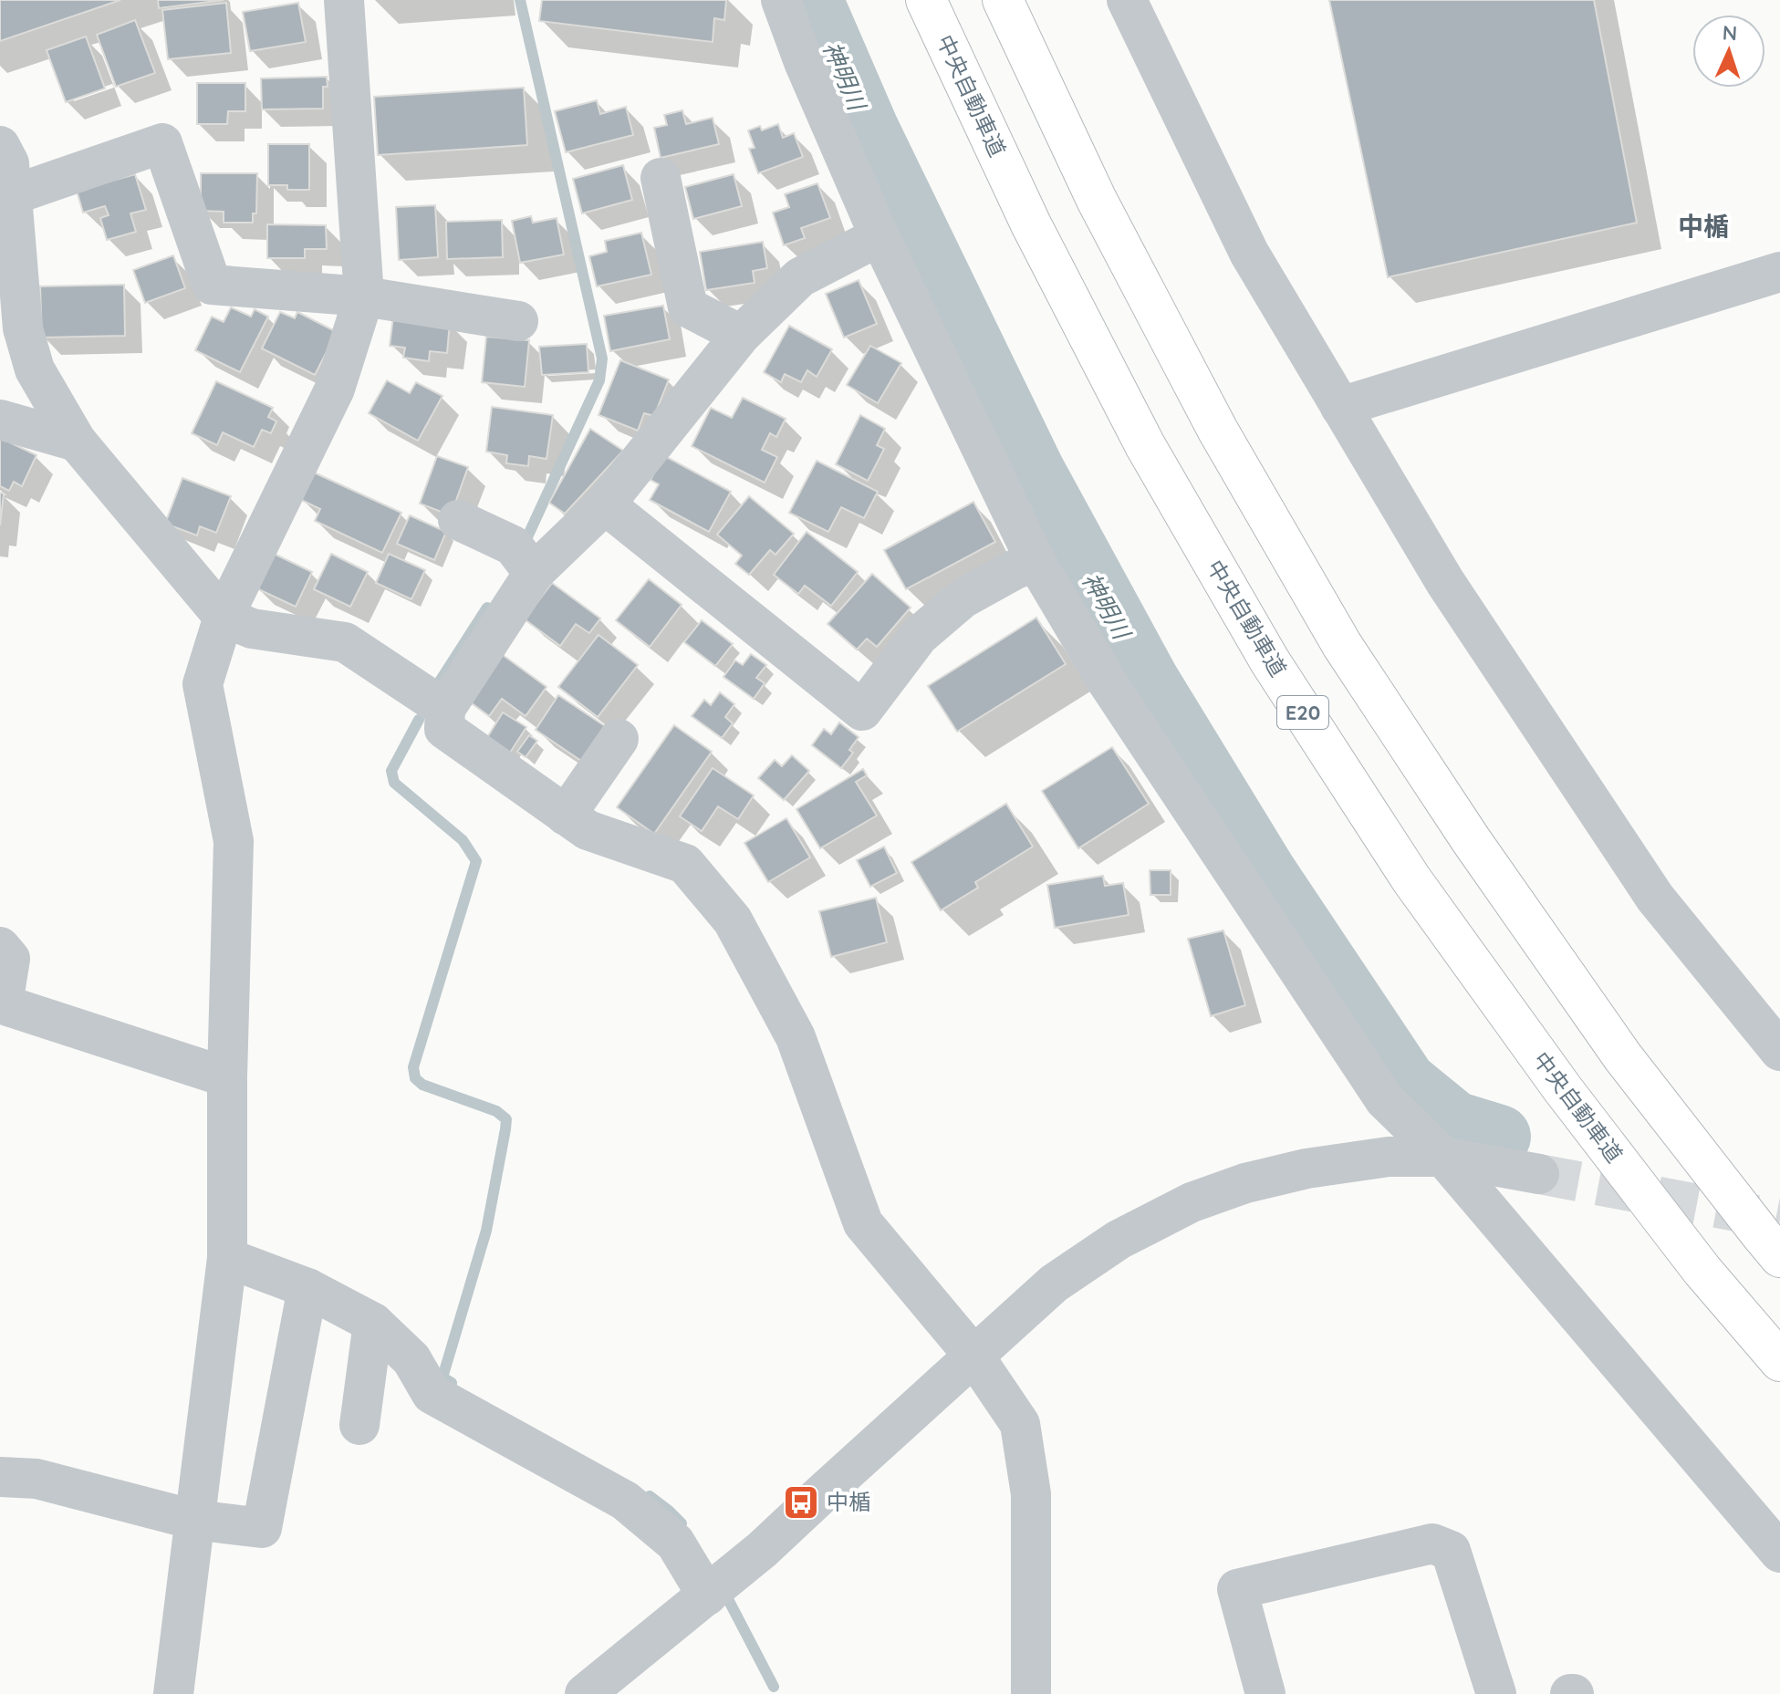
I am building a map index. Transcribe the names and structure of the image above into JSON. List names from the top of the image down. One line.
{"streets":{"highway":["中央自動車道","E20"]},"districts":["中楯"],"water":["神明川"],"places":{"bus stop":["中楯"]},"north":"top"}
